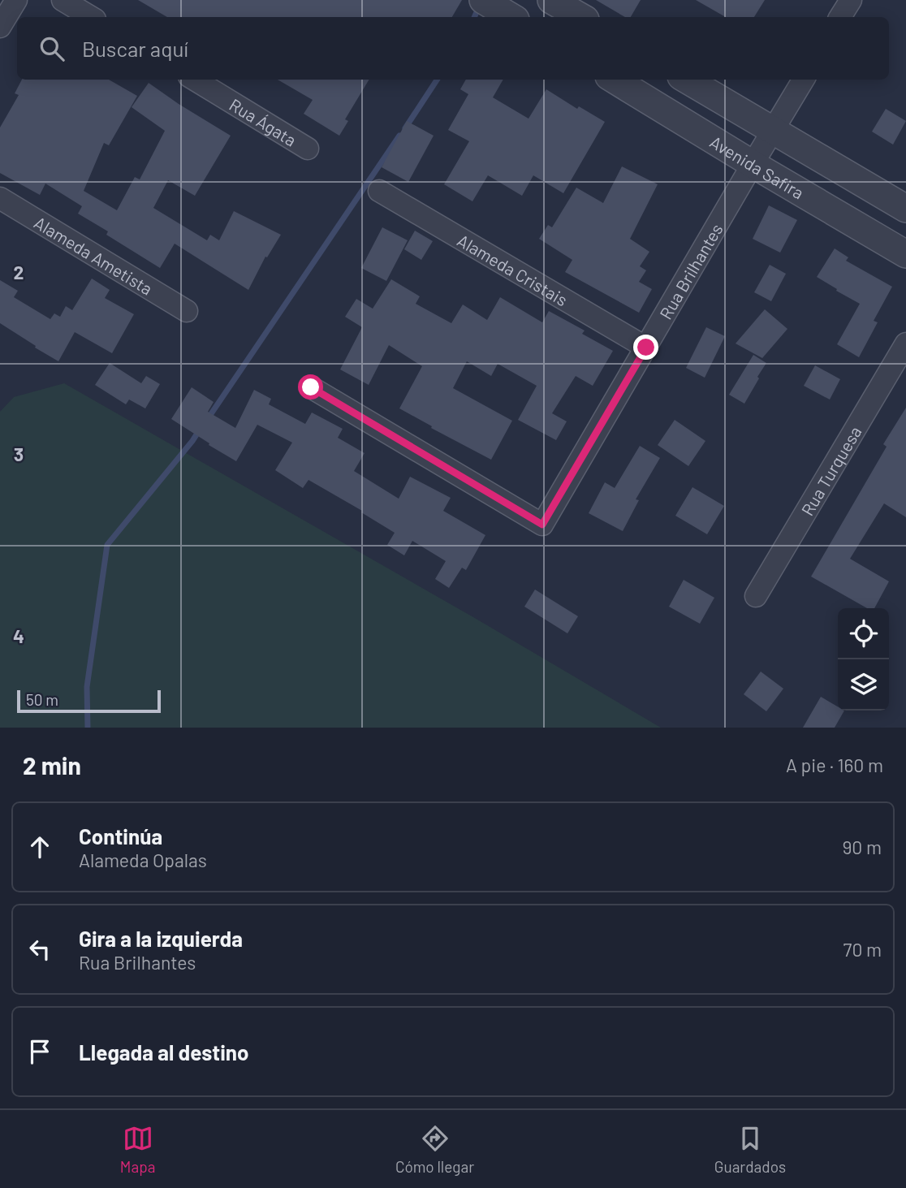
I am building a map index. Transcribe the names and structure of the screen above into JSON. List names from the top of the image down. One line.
{"streets":{"street":["Rua Ágata","Avenida Safira","Alameda Ametista","Alameda Cristais","Rua Brilhantes","Rua Turquesa"]},"crossings":[["Avenida Safira","Rua Brilhantes"],["Alameda Cristais","Rua Brilhantes"]],"scale_bar":"50 m","page":{"search":"Buscar aquí","scale":"50 m","heading":["2 min","A pie · 160 m"],"list":[["Continúa","Alameda Opalas","90 m"],["Gira a la izquierda","Rua Brilhantes","70 m"],"Llegada al destino"],"nav":["Mapa","Cómo llegar","Guardados"]},"grid":{"rows":["2","3","4"]}}
